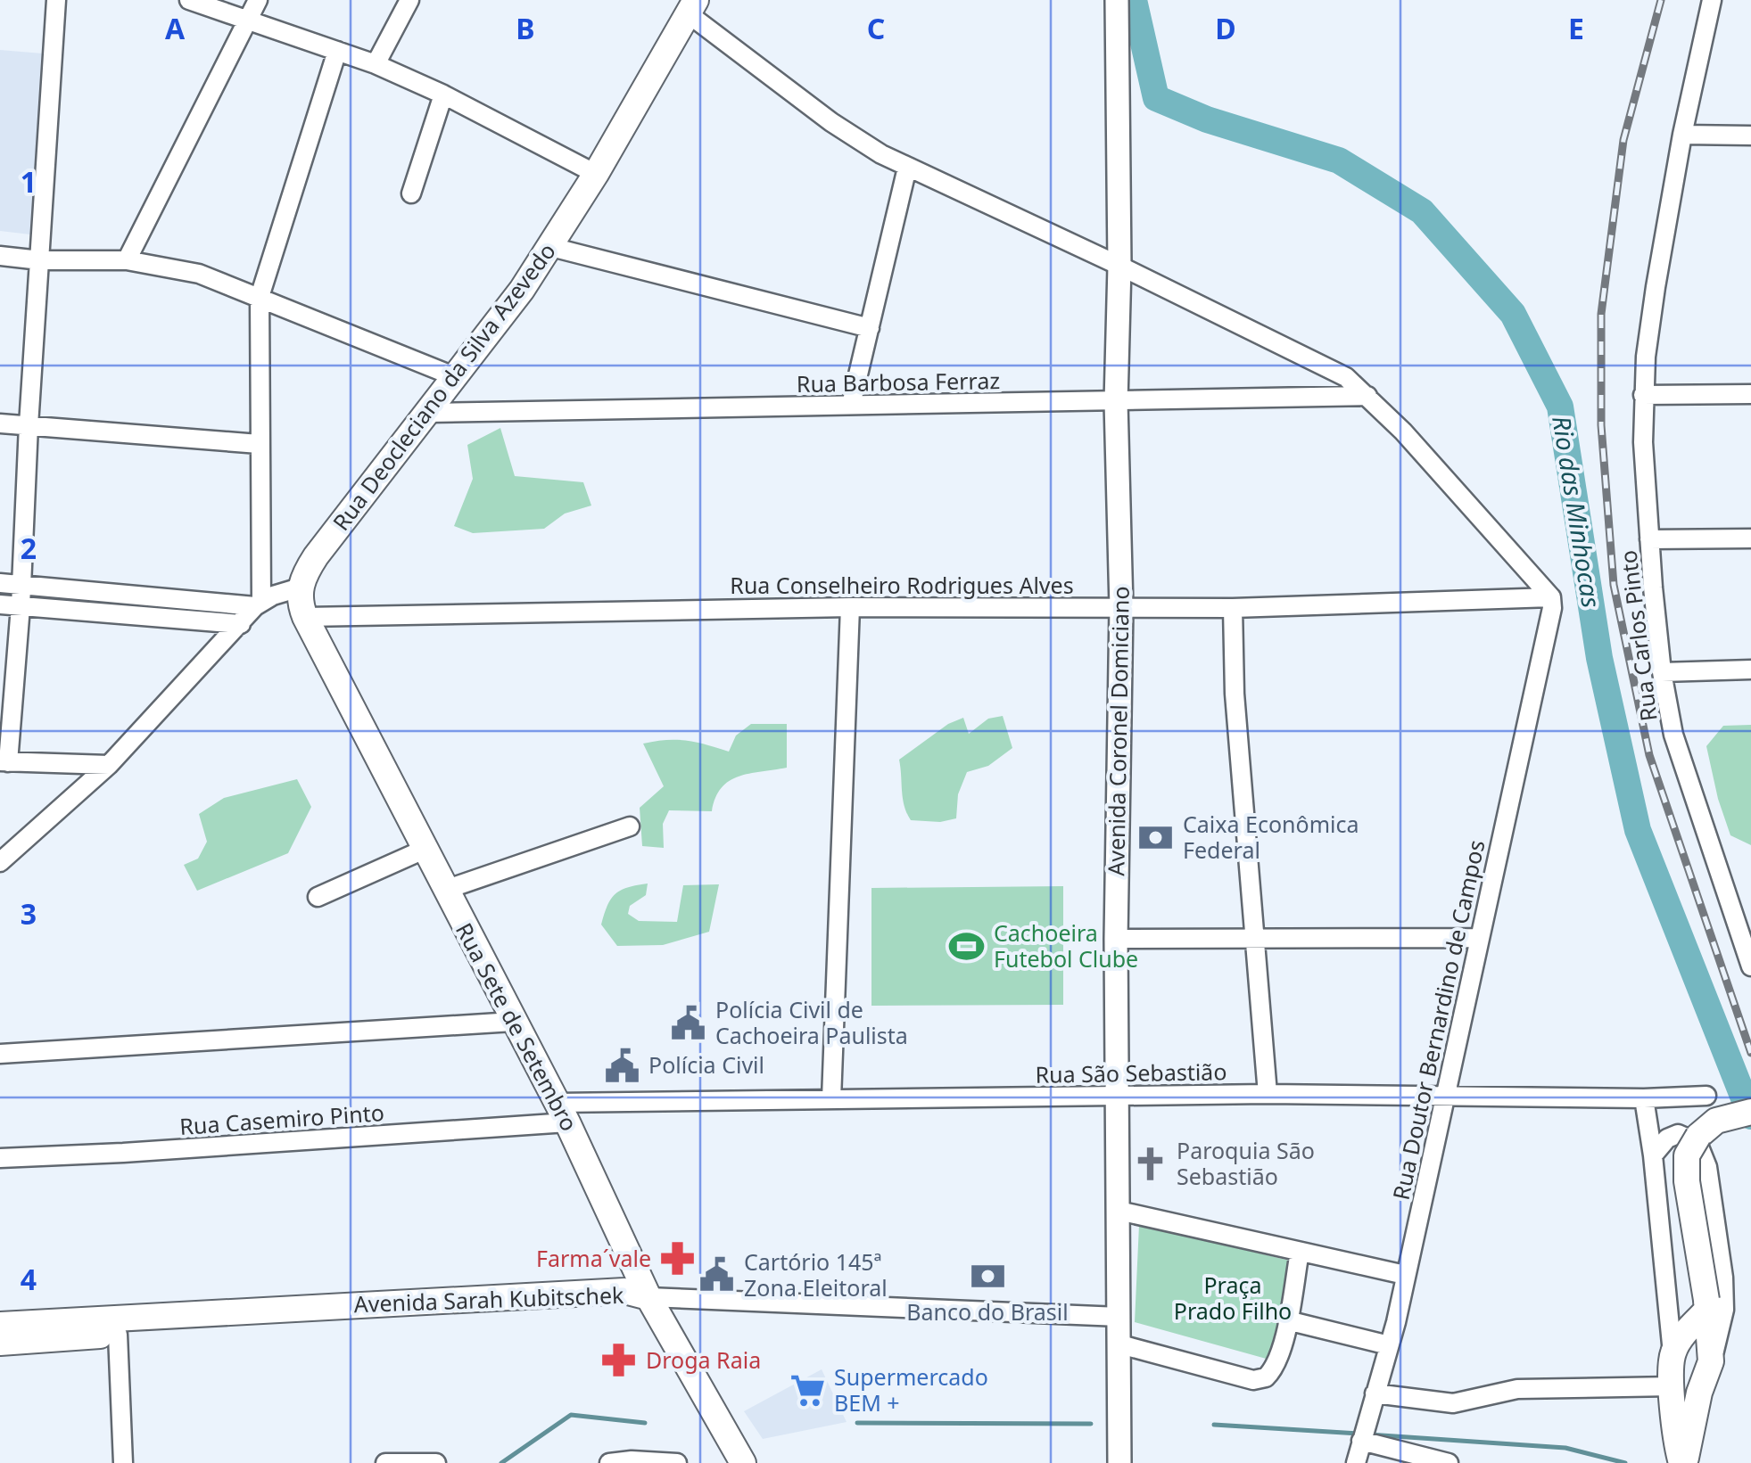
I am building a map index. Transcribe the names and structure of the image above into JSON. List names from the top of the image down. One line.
{"streets":{"main road":["Rua Deocleciano da Silva Azevedo","Rua Sete de Setembro","Avenida Sarah Kubitschek"],"street":["Rua Barbosa Ferraz","Rua Conselheiro Rodrigues Alves","Rua Carlos Pinto","Avenida Coronel Domiciano","Rua Doutor Bernardino de Campos","Rua São Sebastião","Rua Casemiro Pinto"]},"crossings":[["Rua Barbosa Ferraz","Rua Deocleciano da Silva Azevedo"],["Rua Barbosa Ferraz","Avenida Coronel Domiciano"],["Rua Deocleciano da Silva Azevedo","Rua Sete de Setembro"],["Rua Conselheiro Rodrigues Alves","Avenida Coronel Domiciano"],["Rua Conselheiro Rodrigues Alves","Rua Doutor Bernardino de Campos"],["Rua Conselheiro Rodrigues Alves","Rua Sete de Setembro"],["Avenida Coronel Domiciano","Rua São Sebastião"],["Rua Doutor Bernardino de Campos","Rua São Sebastião"],["Rua Sete de Setembro","Rua São Sebastião"],["Rua Sete de Setembro","Rua Casemiro Pinto"],["Rua Sete de Setembro","Avenida Sarah Kubitschek"],["Rua São Sebastião","Rua Casemiro Pinto"]],"water":["Rio das Minhocas"],"parks":["Praça Prado Filho"],"places":{"bank":["Caixa Econômica Federal","Banco do Brasil"],"sports":["Cachoeira Futebol Clube"],"public building":["Polícia Civil de Cachoeira Paulista","Polícia Civil","Cartório 145ª Zona Eleitoral"],"church":["Paroquia São Sebastião"],"pharmacy":["Farma´vale","Droga Raia"],"supermarket":["Supermercado BEM +"]},"grid":{"columns":["A","B","C","D","E"],"rows":["1","2","3","4"]}}
